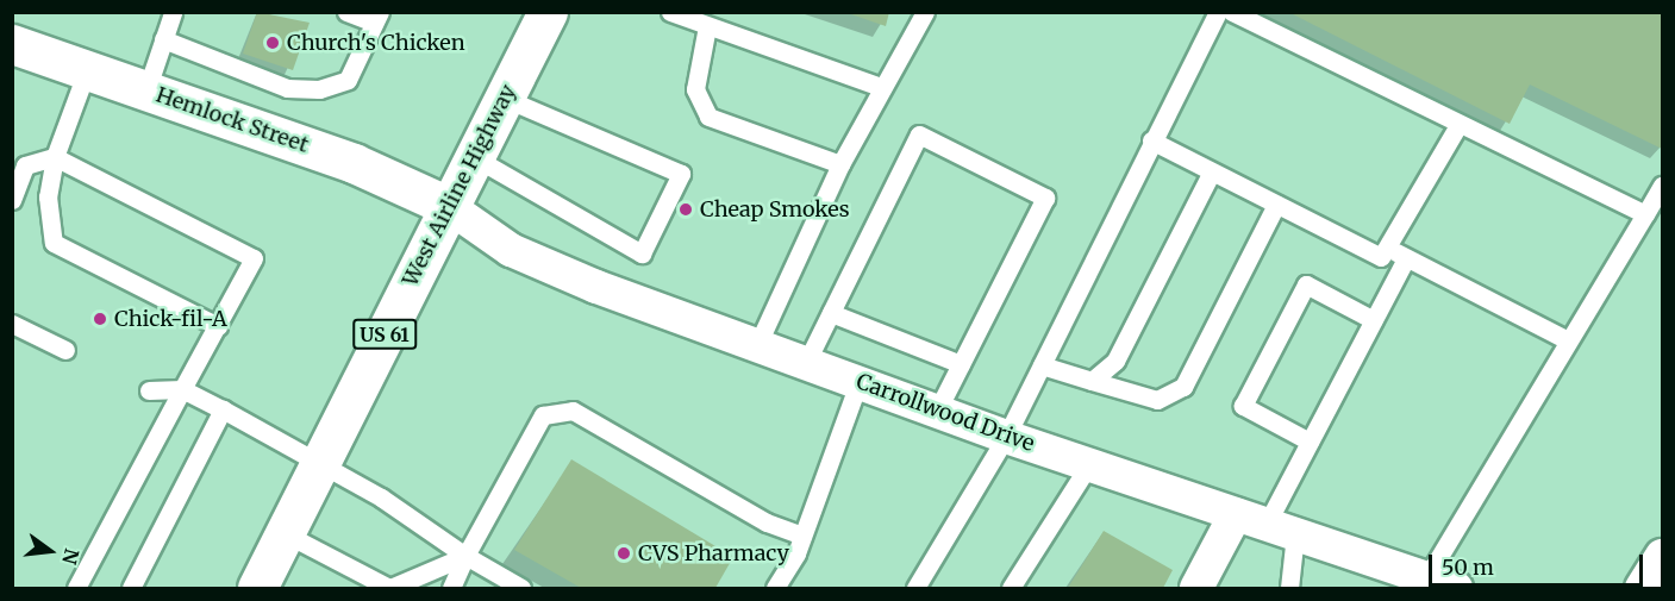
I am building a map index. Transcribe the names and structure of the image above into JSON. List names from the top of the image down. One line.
{"streets":{"main road":["Hemlock Street","West Airline Highway","US 61"],"street":["Carrollwood Drive"]},"crossings":[["Hemlock Street","West Airline Highway"],["Hemlock Street","Carrollwood Drive"],["West Airline Highway","Carrollwood Drive"]],"places":["Church's Chicken","Cheap Smokes","Chick-fil-A","CVS Pharmacy"],"scale_bar":"50 m","north":"right"}
